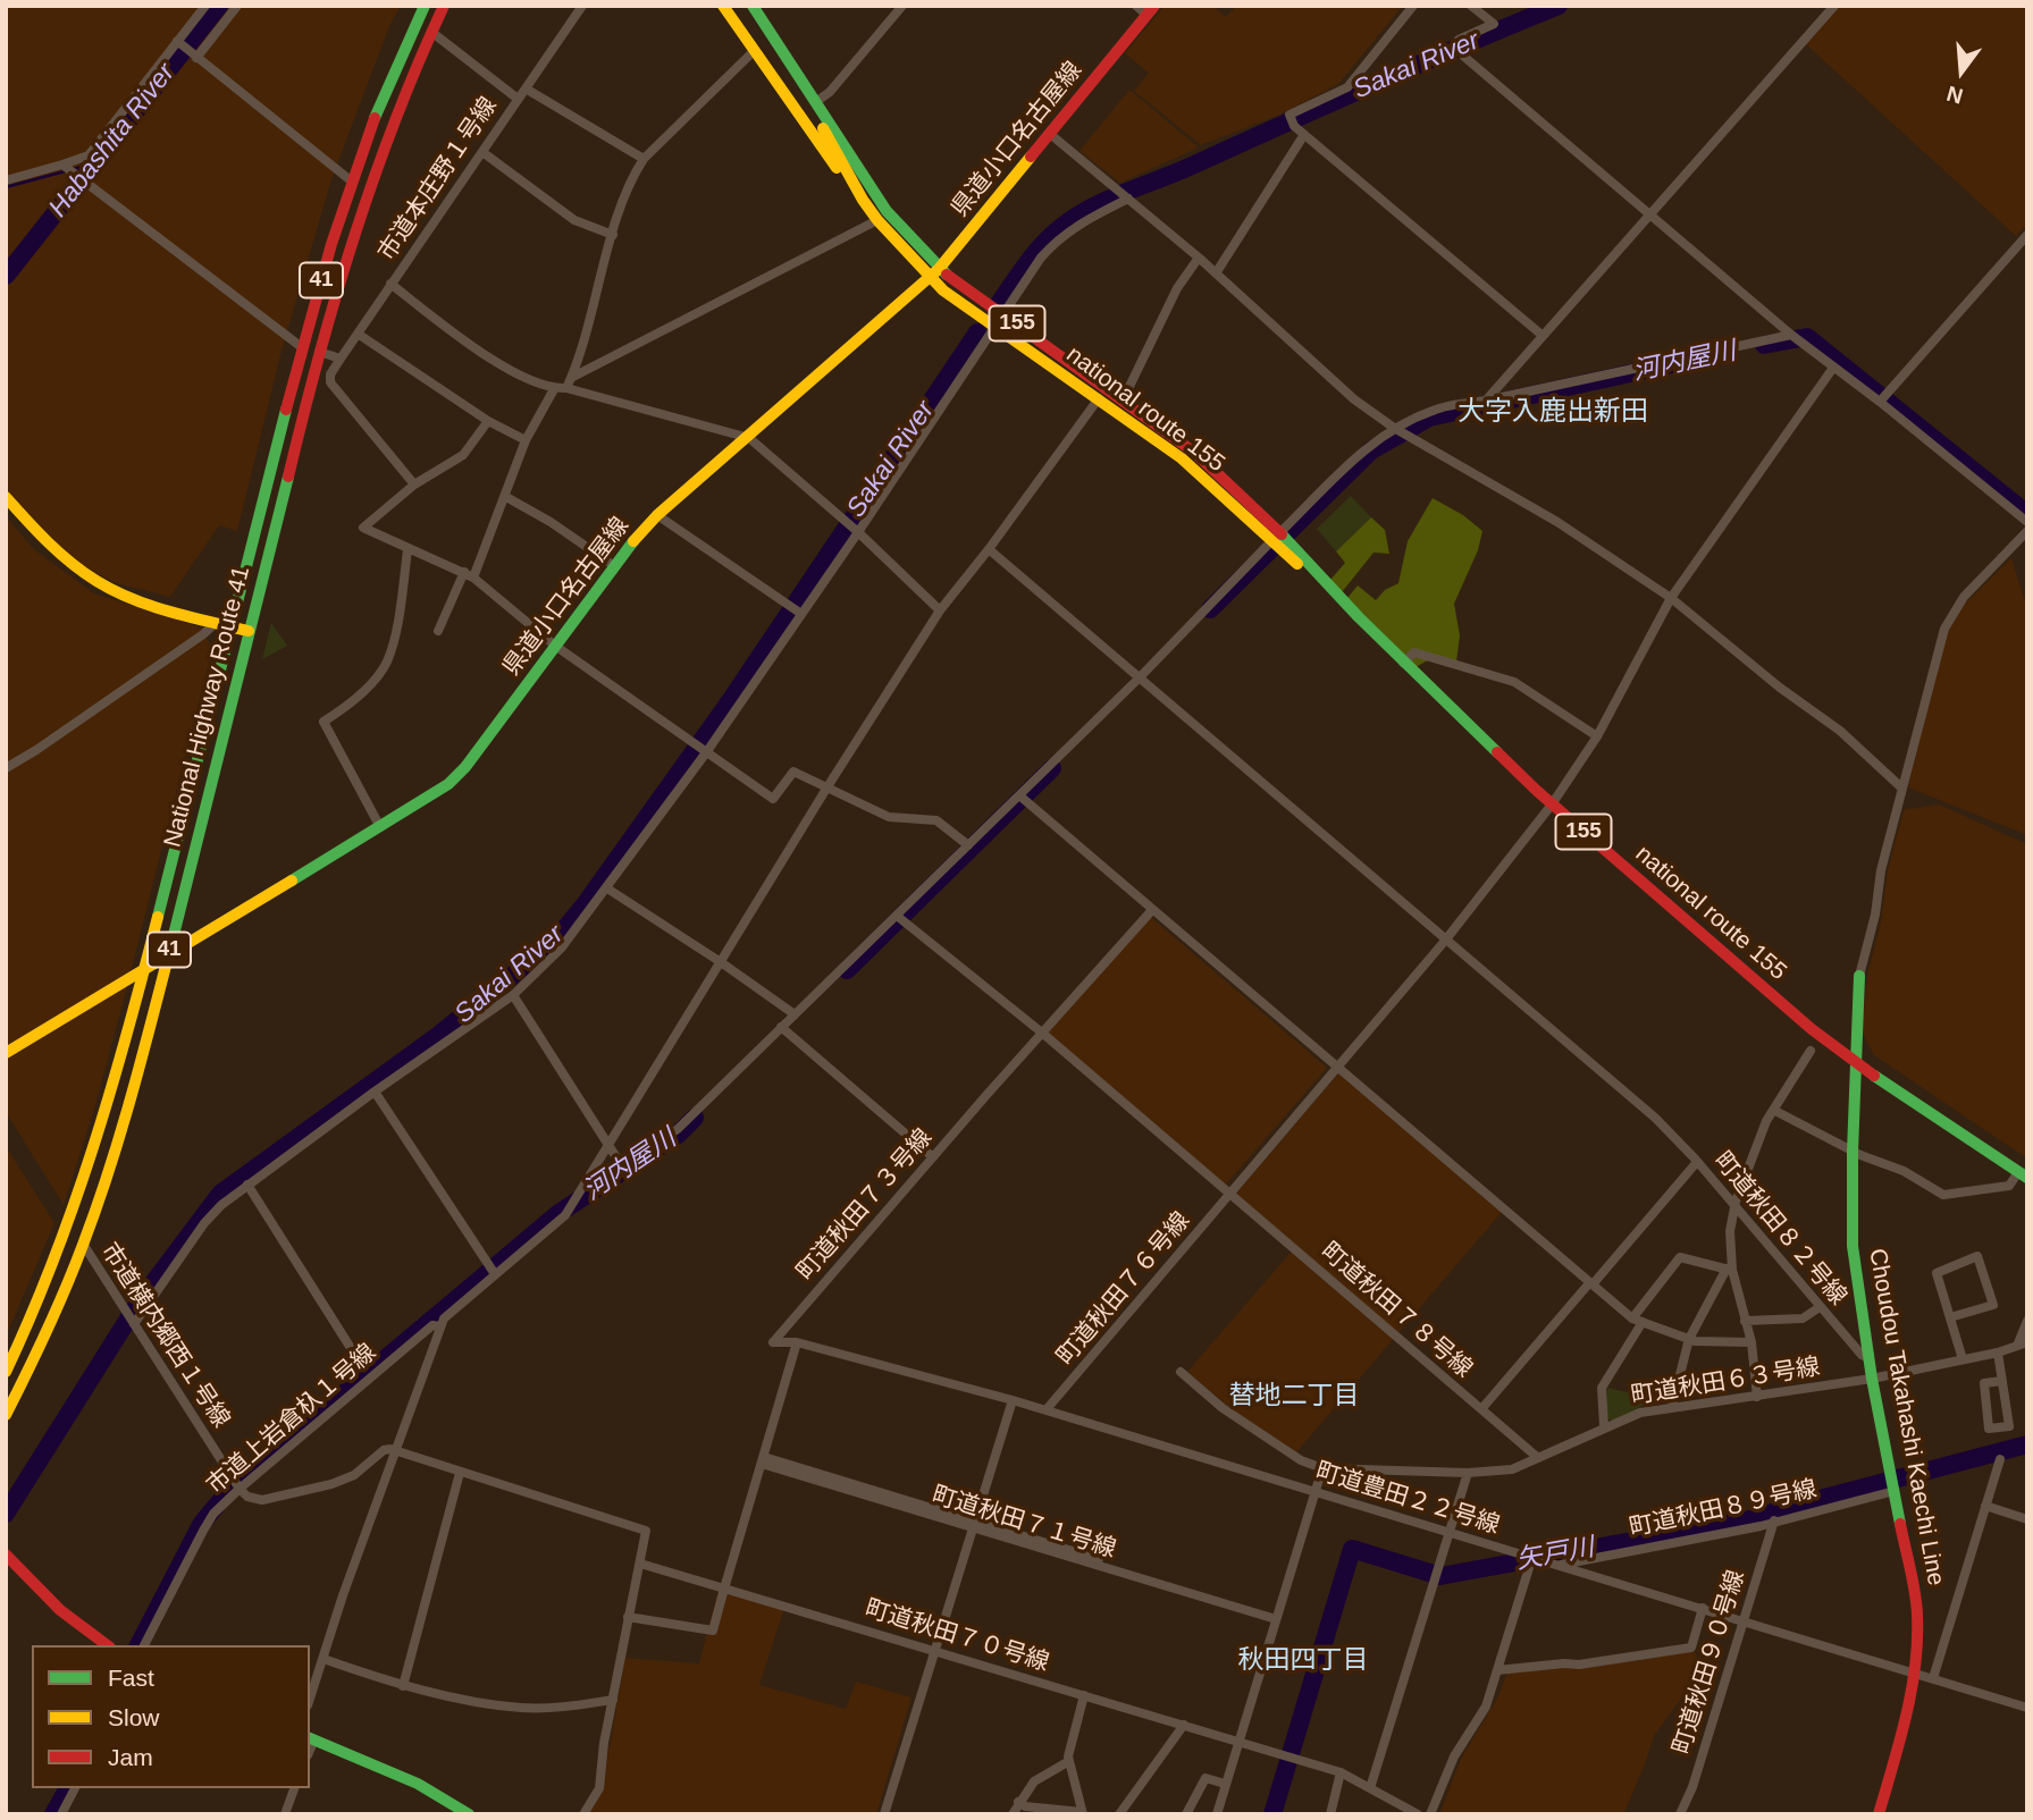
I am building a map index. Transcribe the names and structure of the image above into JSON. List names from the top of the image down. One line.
{"streets":{"main road":["県道小口名古屋線","41","155","national route 155","National Highway Route 41","Choudou Takahashi Kaechi Line"],"street":["市道本庄野１号線","町道秋田７３号線","町道秋田８２号線","町道秋田７６号線","町道秋田７８号線","市道横内郷西１号線","町道秋田６３号線","市道上岩倉杁１号線","町道豊田２２号線","町道秋田８９号線","町道秋田７１号線","町道秋田７０号線","町道秋田９０号線"]},"crossings":[["県道小口名古屋線","national route 155"],["県道小口名古屋線","National Highway Route 41"],["155","national route 155"],["national route 155","町道秋田７６号線"],["national route 155","Choudou Takahashi Kaechi Line"],["national route 155","市道上岩倉杁１号線"],["National Highway Route 41","市道横内郷西１号線"],["町道秋田７３号線","町道秋田７８号線"],["町道秋田７３号線","町道豊田２２号線"],["町道秋田８２号線","町道秋田７６号線"],["町道秋田８２号線","Choudou Takahashi Kaechi Line"],["町道秋田８２号線","市道上岩倉杁１号線"],["町道秋田７６号線","町道秋田７８号線"],["町道秋田７６号線","町道豊田２２号線"],["町道秋田７８号線","町道秋田６３号線"],["市道横内郷西１号線","市道上岩倉杁１号線"],["町道秋田６３号線","Choudou Takahashi Kaechi Line"],["Choudou Takahashi Kaechi Line","町道豊田２２号線"],["Choudou Takahashi Kaechi Line","町道秋田８９号線"],["町道豊田２２号線","町道秋田８９号線"],["町道豊田２２号線","町道秋田９０号線"],["町道秋田８９号線","町道秋田９０号線"]],"districts":["大字入鹿出新田","替地二丁目","秋田四丁目"],"water":["Sakai River","Habashita River","河内屋川","矢戸川"],"legend":["Fast","Slow","Jam"],"north":"bottom"}
